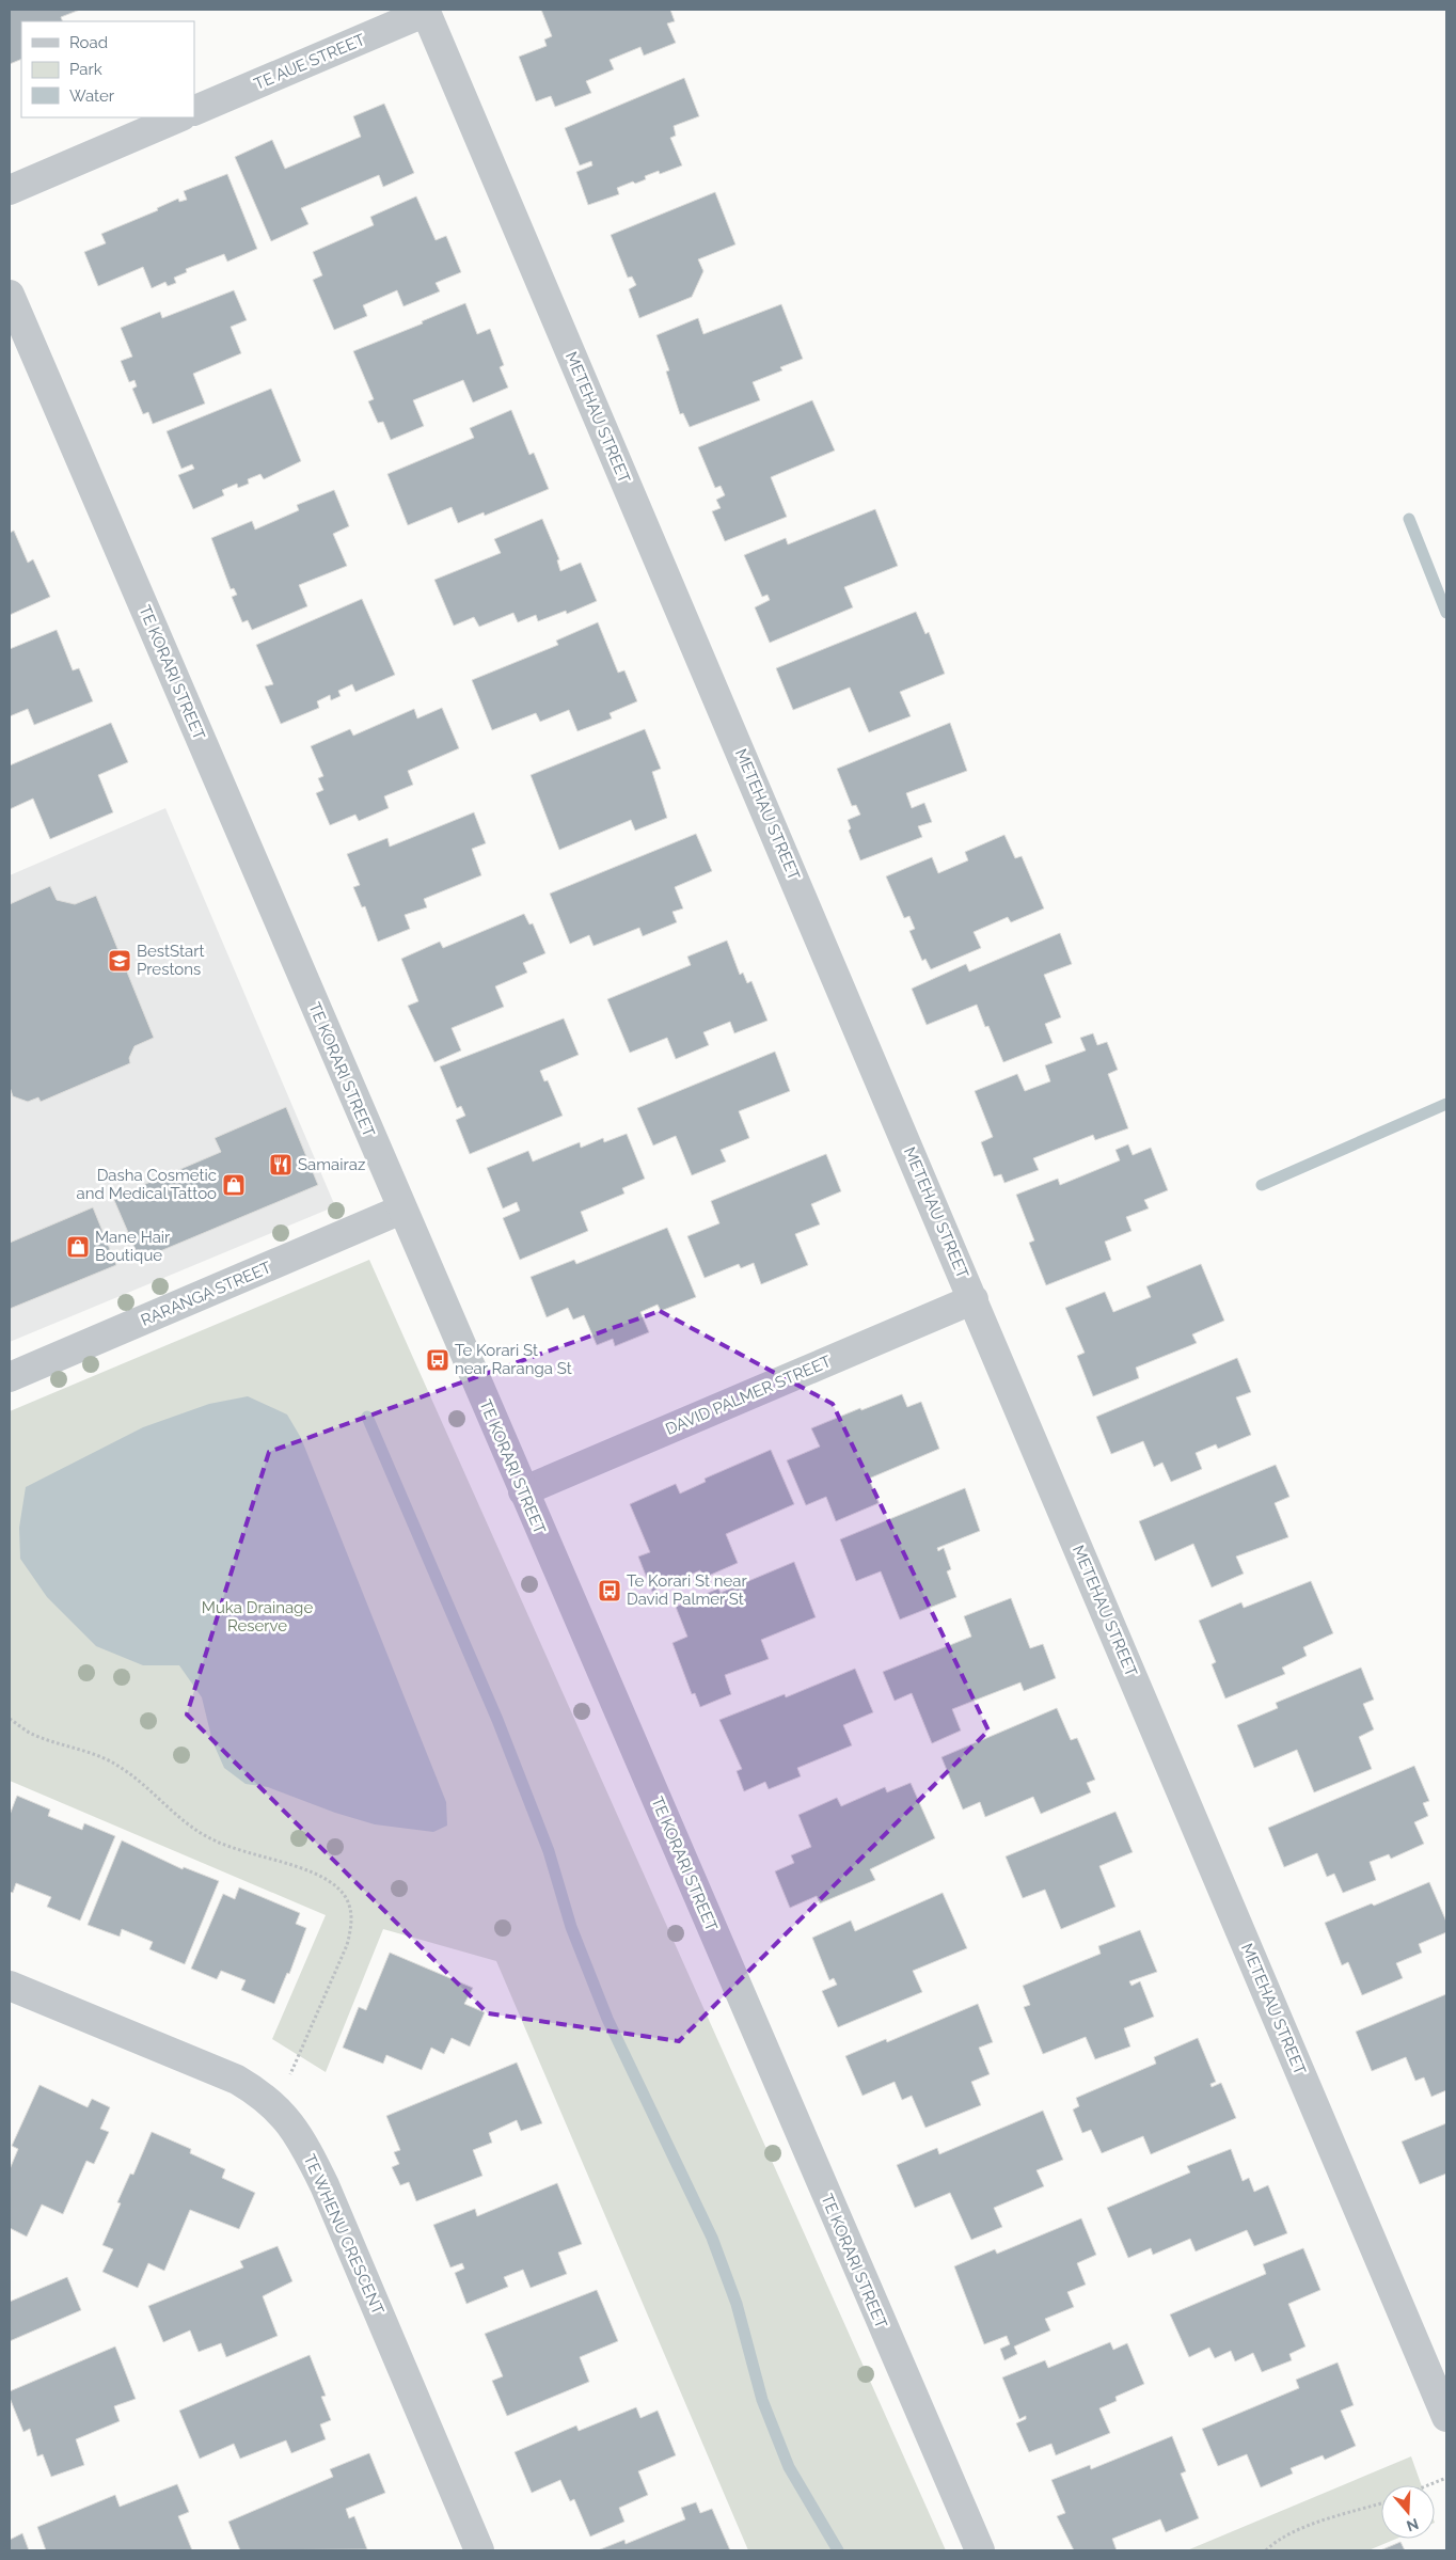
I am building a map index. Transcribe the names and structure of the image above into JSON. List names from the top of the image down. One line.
{"streets":{"street":["TE AUE STREET","METEHAU STREET","TE KORARI STREET","RARANGA STREET","DAVID PALMER STREET","TE WHENU CRESCENT"]},"crossings":[["TE AUE STREET","METEHAU STREET"],["METEHAU STREET","DAVID PALMER STREET"],["TE KORARI STREET","RARANGA STREET"],["TE KORARI STREET","DAVID PALMER STREET"]],"parks":["Muka Drainage Reserve"],"places":{"school or university":["BestStart Prestons"],"restaurant":["Samairaz"],"shop":["Dasha Cosmetic and Medical Tattoo","Mane Hair Boutique"],"bus stop":["Te Korari St near Raranga St","Te Korari St near David Palmer St"]},"legend":["Road","Park","Water"],"north":"bottom"}
